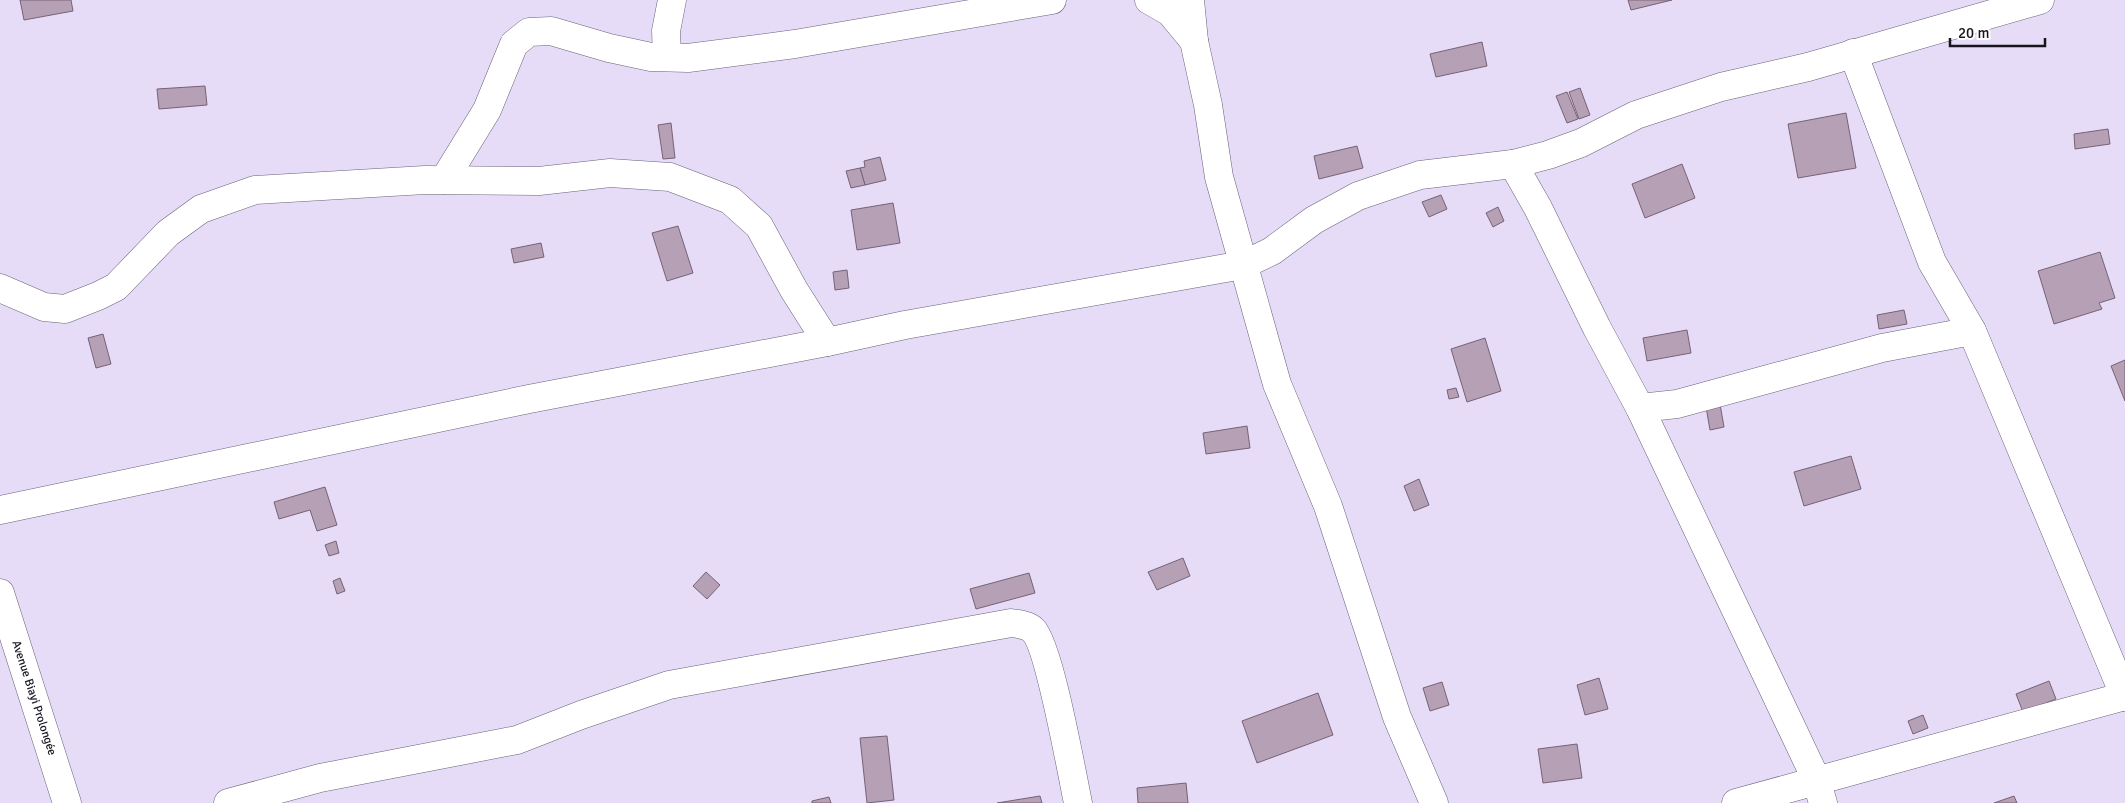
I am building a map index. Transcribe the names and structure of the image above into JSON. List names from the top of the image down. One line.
{"streets":{"street":["Avenue Biayi Prolongée"]},"scale_bar":"20 m"}
